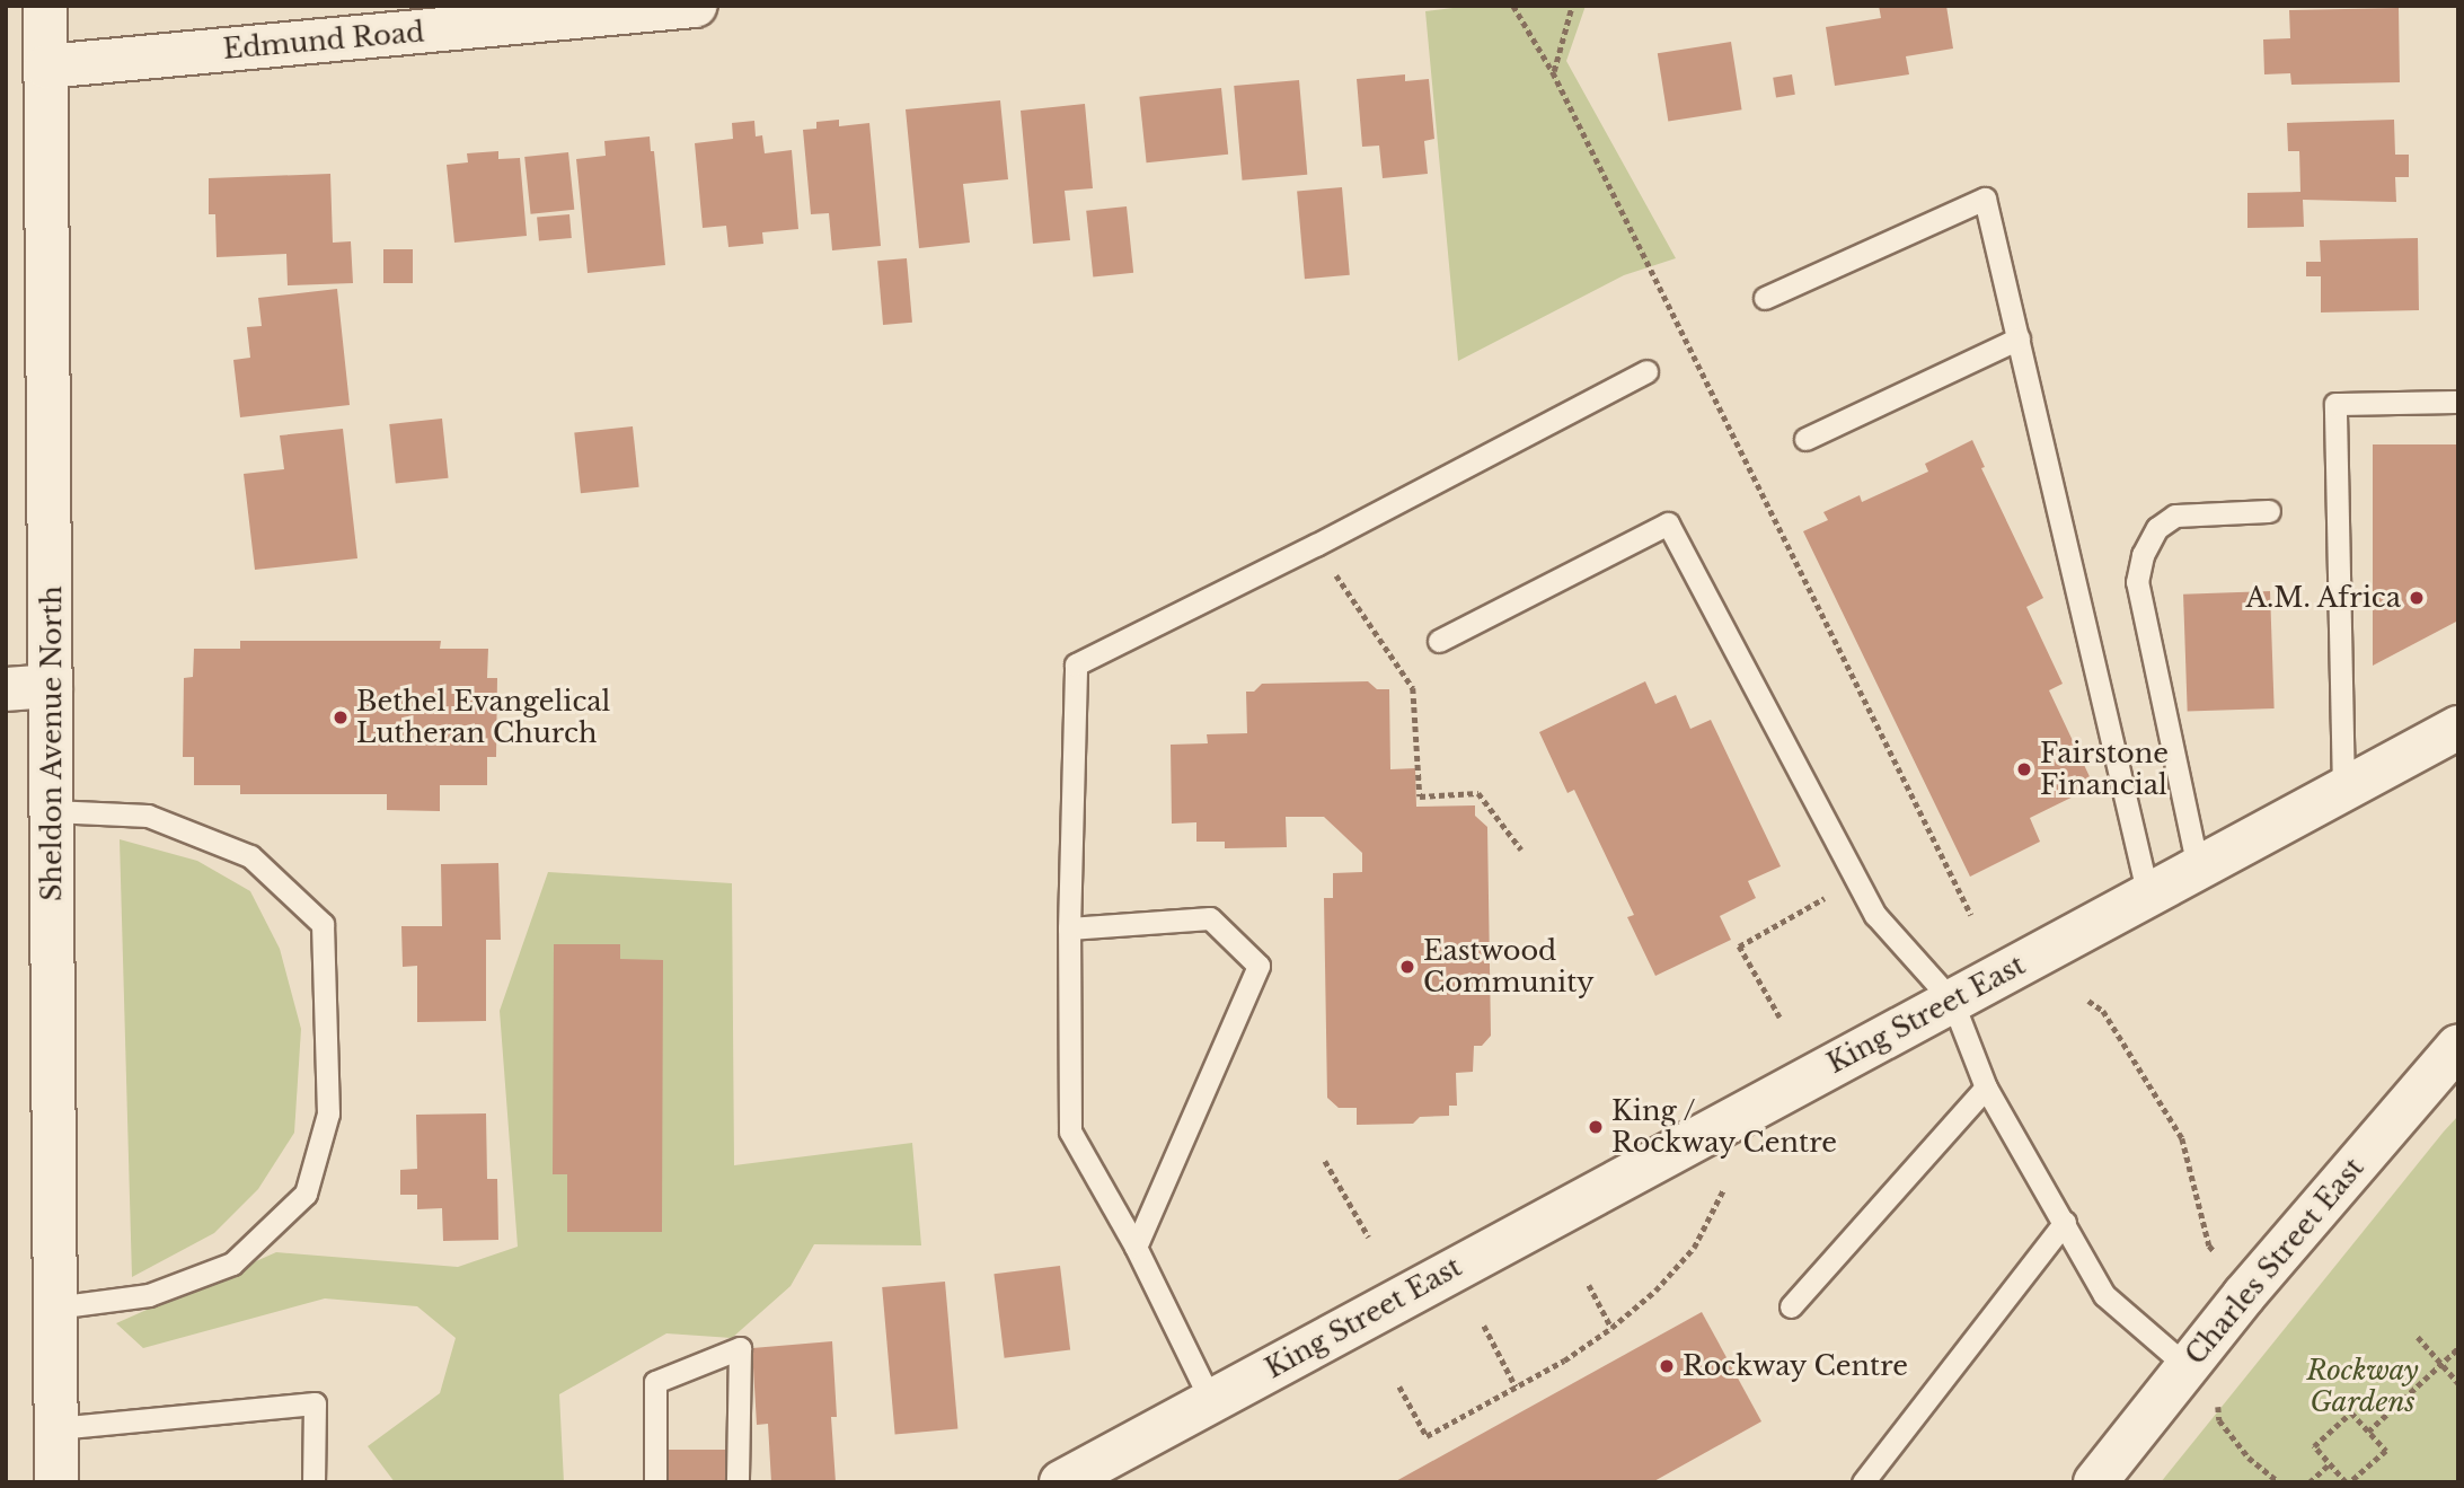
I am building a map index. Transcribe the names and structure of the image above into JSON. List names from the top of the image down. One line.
{"streets":{"street":["Edmund Road","Sheldon Avenue North","King Street East","Charles Street East"]},"crossings":[["Edmund Road","Sheldon Avenue North"]],"parks":["Rockway Gardens"],"places":["A.M. Africa","Bethel Evangelical Lutheran Church","Fairstone Financial","Eastwood Community","King / Rockway Centre","Rockway Centre"]}
